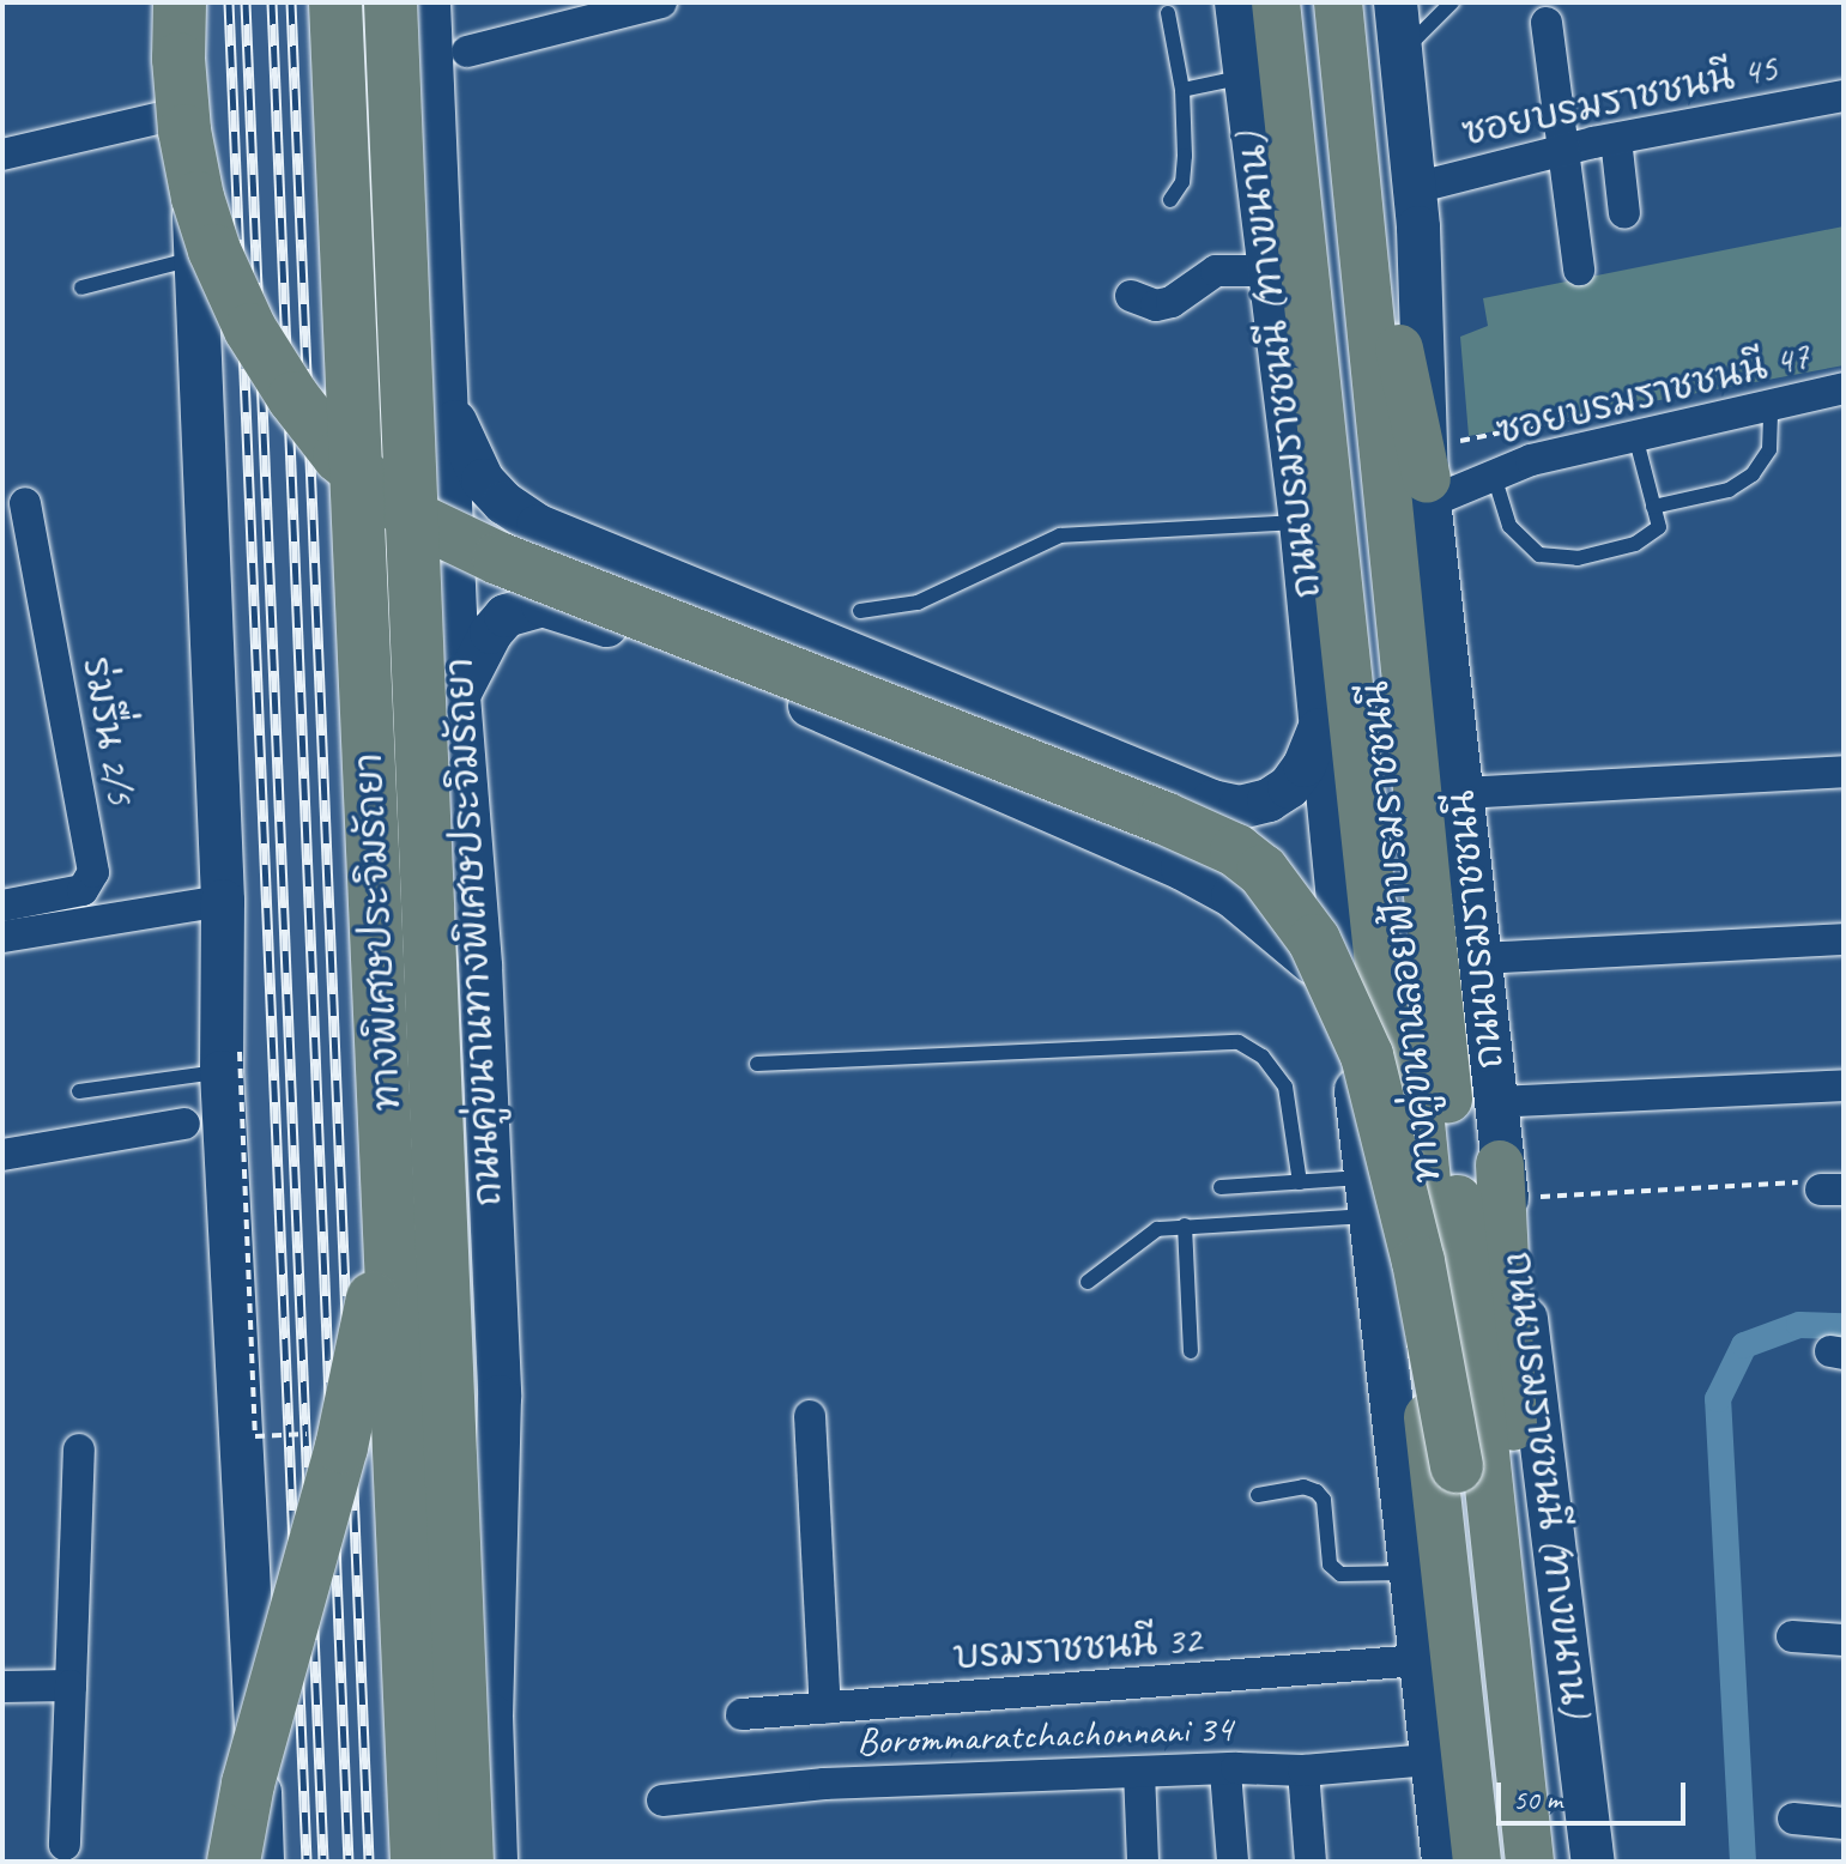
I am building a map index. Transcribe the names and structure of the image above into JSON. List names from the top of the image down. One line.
{"streets":{"highway":["ทางพิเศษประจิมรัถยา"],"main road":["ถนนบรมราชชนนี (ทางขนาน)","ถนนบรมราชชนนี","ถนนคู่ขนานทางพิเศษประจิมรัถยา","ทางคู่ขนานลอยฟ้าบรมราชชนนี"],"street":["ซอยบรมราชชนนี 45","ซอยบรมราชชนนี 47","ร่มรื่น 2/5","บรมราชชนนี 32","Borommaratchachonnani 34"]},"crossings":[["ถนนบรมราชชนนี (ทางขนาน)","ถนนบรมราชชนนี"],["ซอยบรมราชชนนี 47","ถนนบรมราชชนนี"]],"scale_bar":"50 m"}
